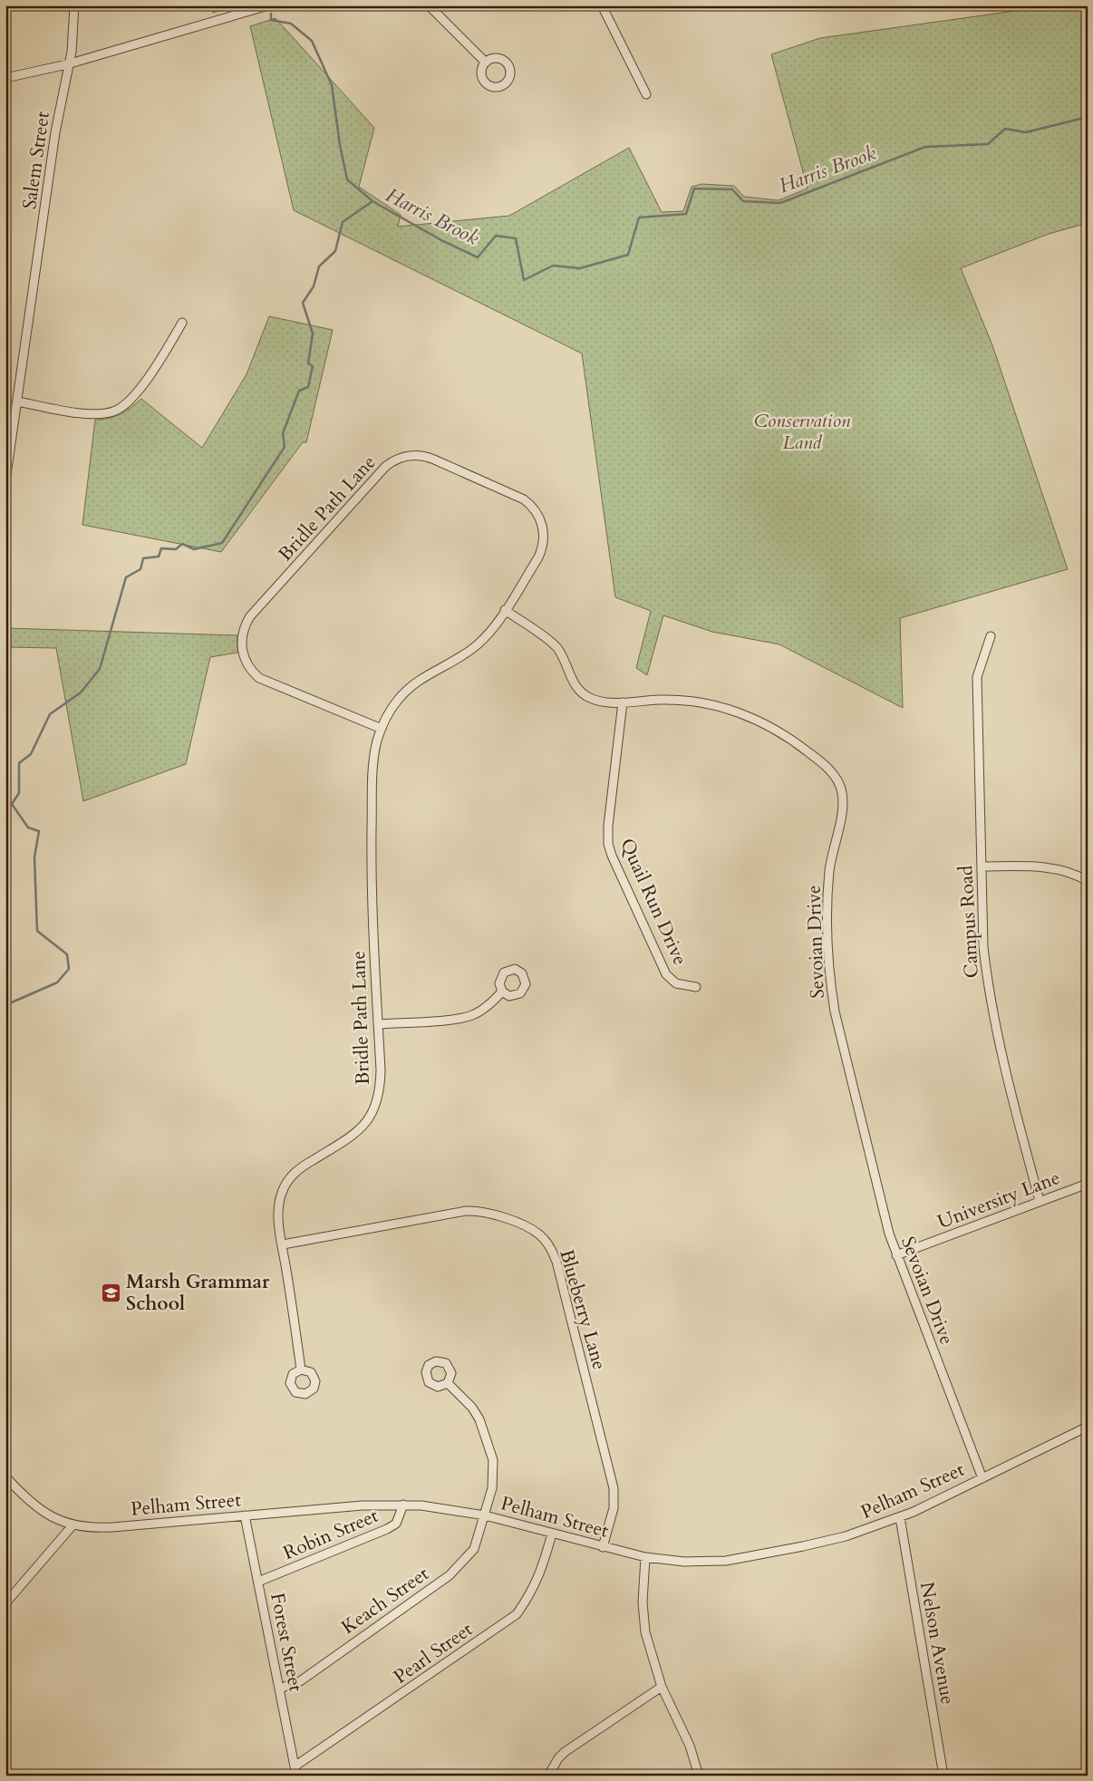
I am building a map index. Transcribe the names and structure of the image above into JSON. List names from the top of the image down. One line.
{"streets":{"street":["Salem Street","Bridle Path Lane","Quail Run Drive","Campus Road","Sevoian Drive","University Lane","Blueberry Lane","Pelham Street","Robin Street","Keach Street","Forest Street","Nelson Avenue","Pearl Street"]},"crossings":[["Bridle Path Lane","Sevoian Drive"],["Bridle Path Lane","Blueberry Lane"],["Quail Run Drive","Sevoian Drive"],["Campus Road","University Lane"],["Sevoian Drive","University Lane"],["Sevoian Drive","Pelham Street"],["Blueberry Lane","Pelham Street"],["Pelham Street","Robin Street"],["Pelham Street","Keach Street"],["Pelham Street","Forest Street"],["Pelham Street","Nelson Avenue"],["Pelham Street","Pearl Street"],["Robin Street","Forest Street"],["Keach Street","Forest Street"],["Forest Street","Pearl Street"]],"water":["Harris Brook"],"parks":["Conservation Land"],"places":{"school or university":["Marsh Grammar School"]}}
